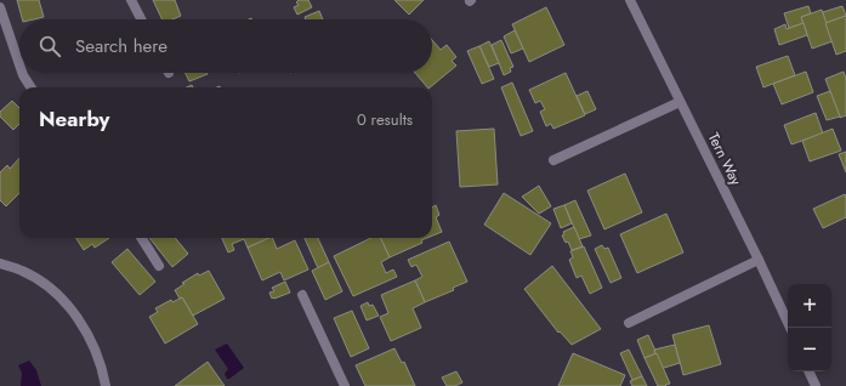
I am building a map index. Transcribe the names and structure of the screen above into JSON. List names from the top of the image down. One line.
{"streets":{"street":["Tern Way"]},"page":{"search":"Search here","heading":["Nearby","0 results"],"map_buttons":["+","−"]}}
